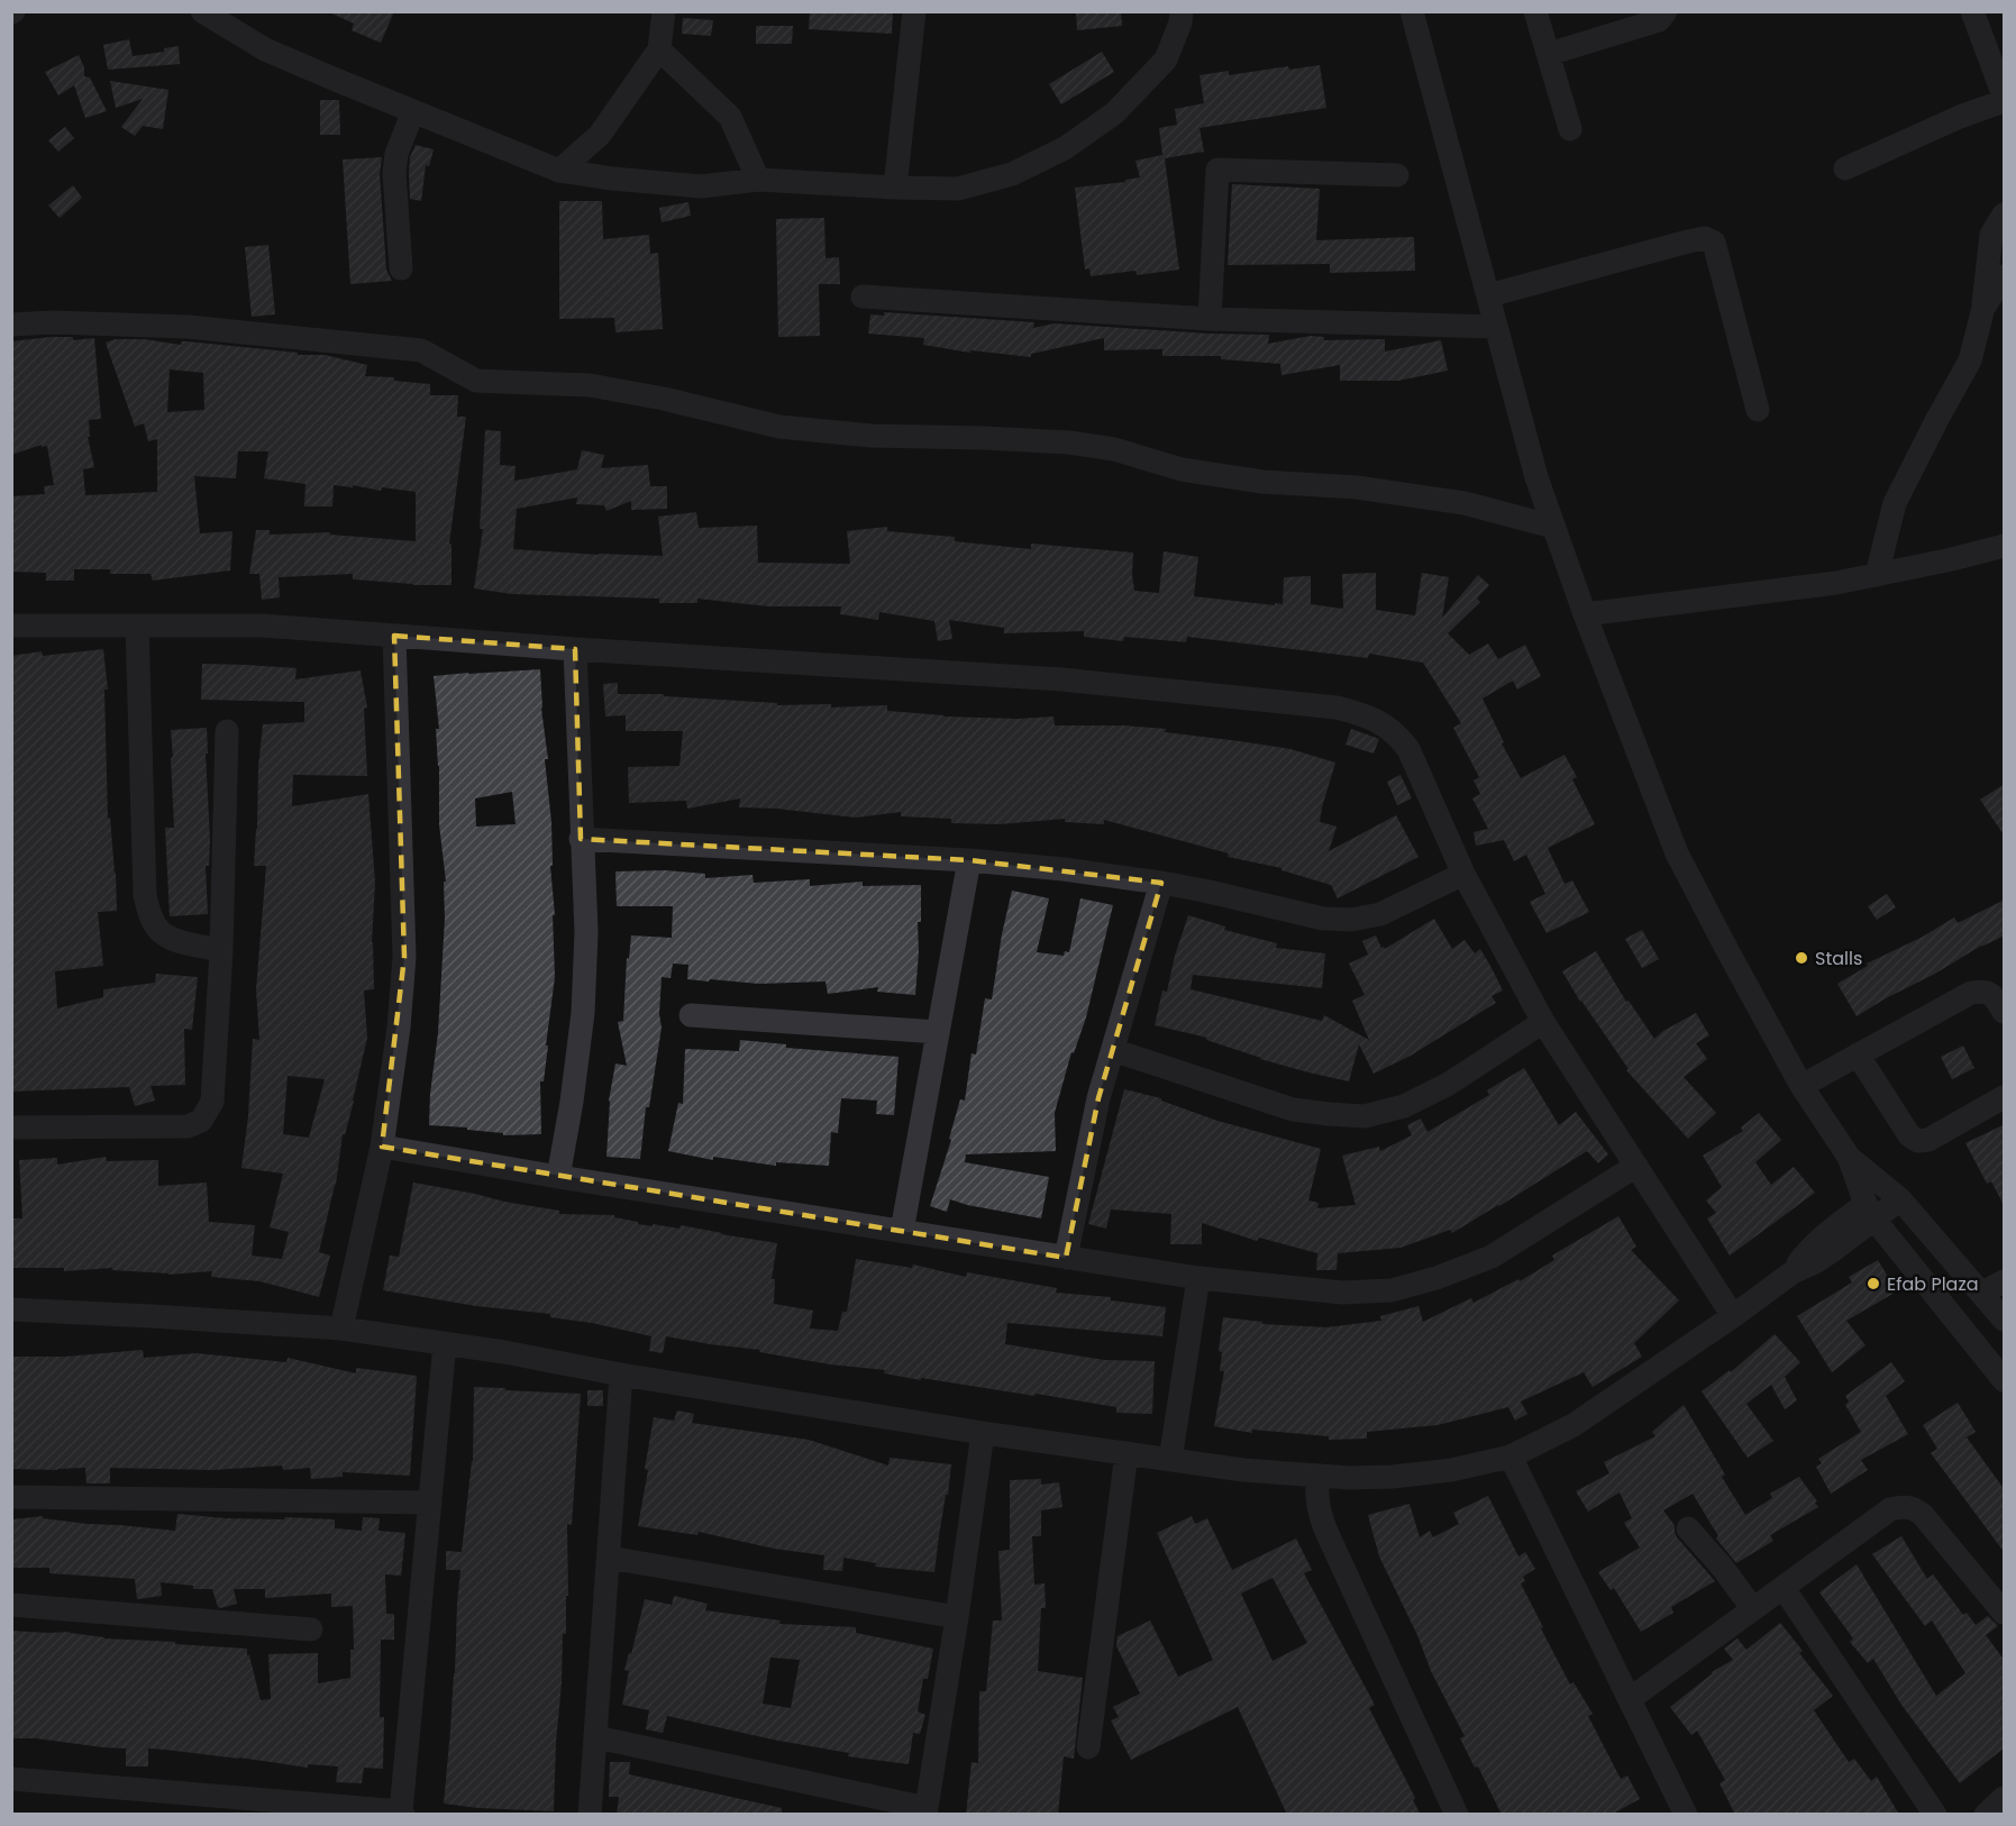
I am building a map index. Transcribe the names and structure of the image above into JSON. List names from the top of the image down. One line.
{"places":["Stalls","Efab Plaza"]}
